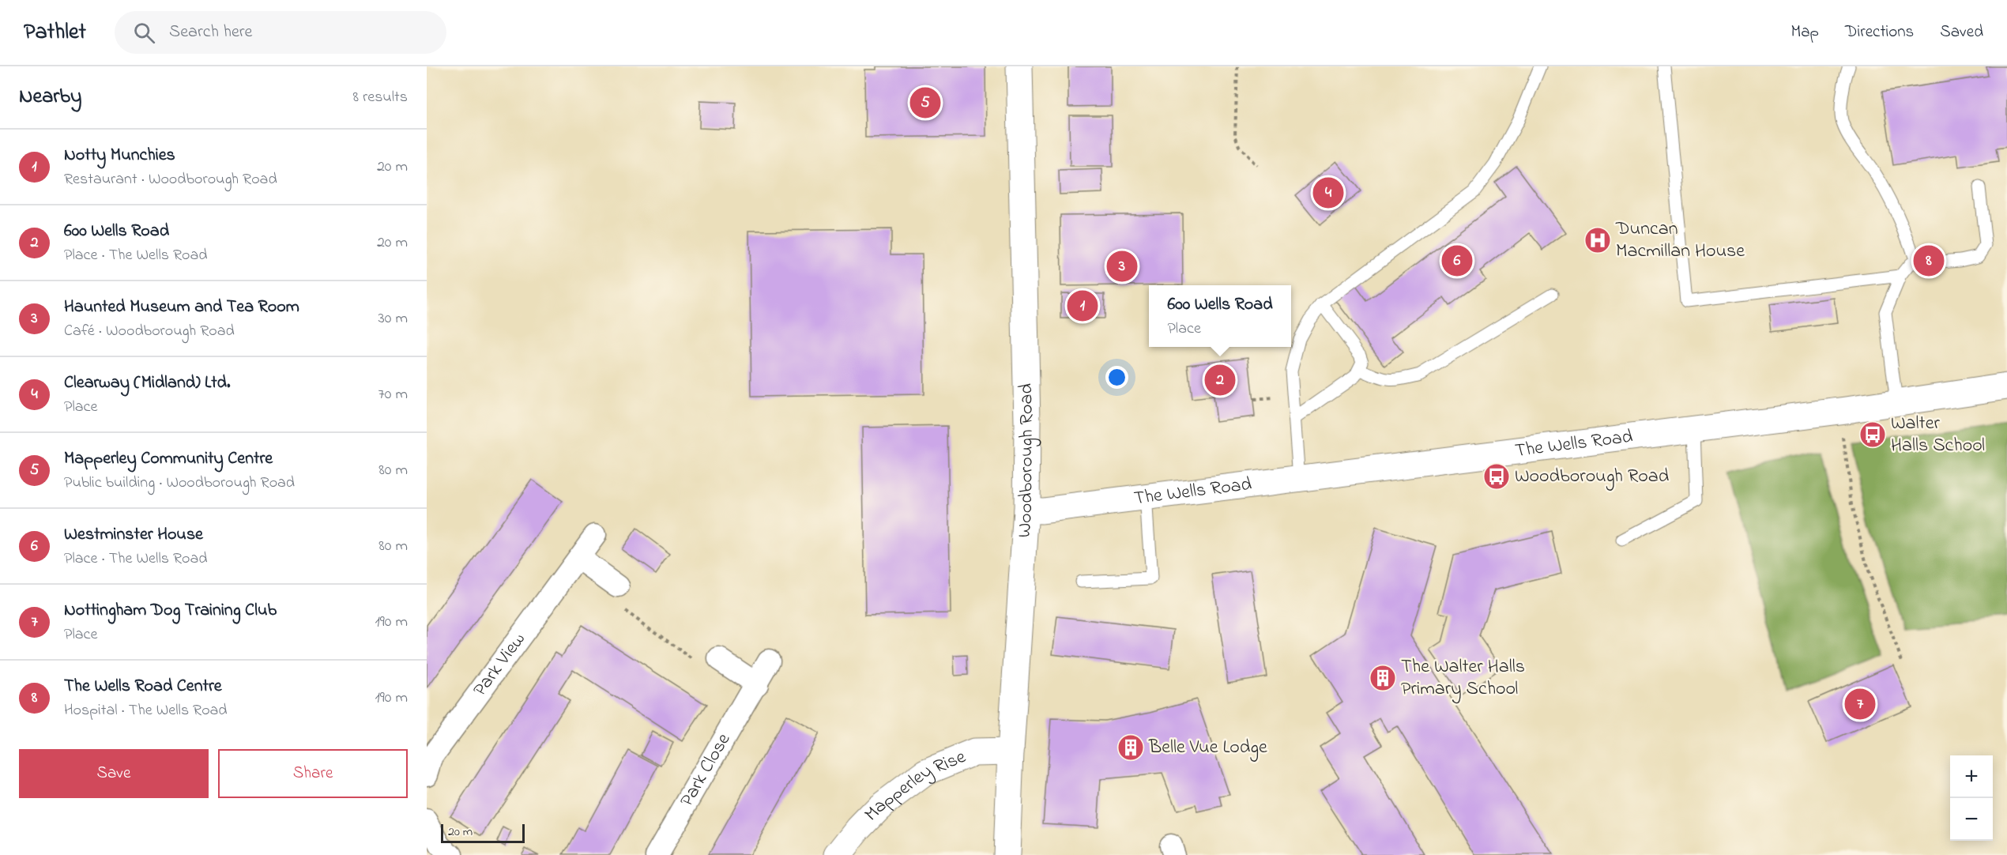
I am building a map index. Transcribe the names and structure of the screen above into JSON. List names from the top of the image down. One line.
{"streets":{"street":["The Wells Road","Woodborough Road","Park View","Park Close","Mapperley Rise"]},"crossings":[["The Wells Road","Woodborough Road"],["Woodborough Road","Mapperley Rise"]],"places":{"hospital":["Duncan Macmillan House"],"bus stop":["Walter Halls School","Woodborough Road"],"building":["The Walter Halls Primary School","Belle Vue Lodge"]},"scale_bar":"20 m","page":{"header":"Pathlet","search":"Search here","nav":["Map","Directions","Saved"],"heading":["Nearby","8 results"],"pins":["5","4","6","8","3","1","2","7"],"list":[{"mark":"1","name":"Notty Munchies","note":"Restaurant · Woodborough Road","value":"20 m"},{"mark":"2","name":"600 Wells Road","note":"Place · The Wells Road","value":"20 m"},{"mark":"3","name":"Haunted Museum and Tea Room","note":"Café · Woodborough Road","value":"30 m"},{"mark":"4","name":"Clearway (Midland) Ltd.","note":"Place","value":"70 m"},{"mark":"5","name":"Mapperley Community Centre","note":"Public building · Woodborough Road","value":"80 m"},{"mark":"6","name":"Westminster House","note":"Place · The Wells Road","value":"80 m"},{"mark":"7","name":"Nottingham Dog Training Club","note":"Place","value":"190 m"},{"mark":"8","name":"The Wells Road Centre","note":"Hospital · The Wells Road","value":"190 m"}],"popup":["600 Wells Road","Place"],"buttons":["Save","Share"],"map_buttons":["+","−"],"scale":"20 m"}}
